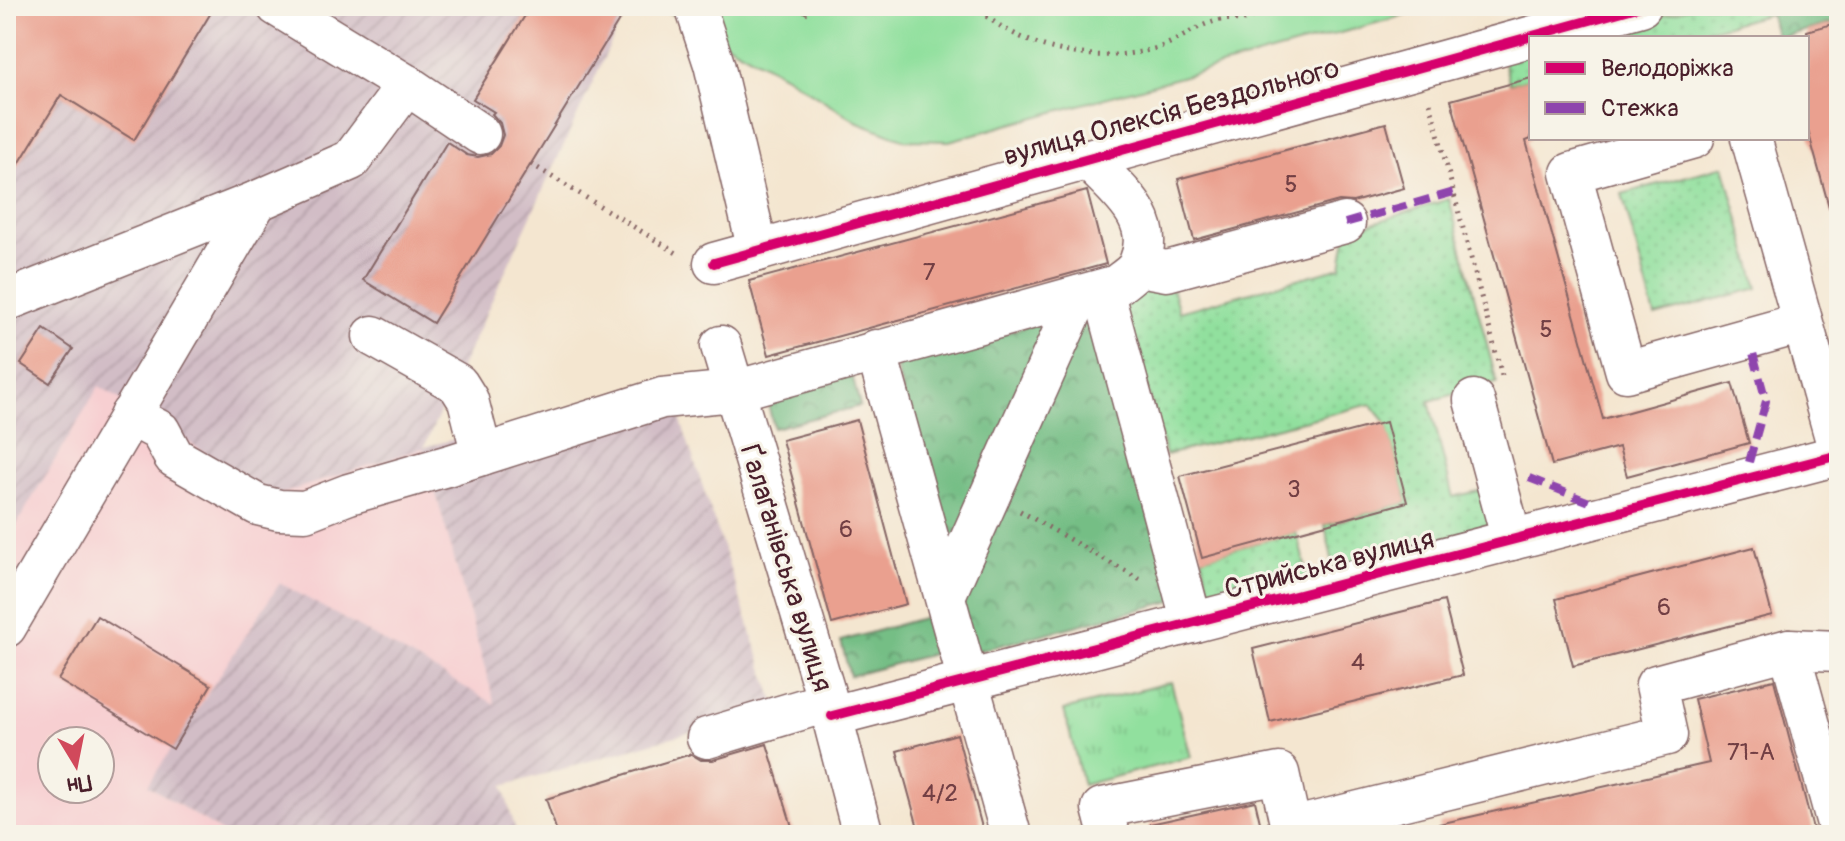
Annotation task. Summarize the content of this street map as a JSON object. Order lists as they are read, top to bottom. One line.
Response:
{"streets":{"street":["вулиця Олексія Бездольного","Стрийська вулиця","Ґалаґанівська вулиця"]},"crossings":[["Стрийська вулиця","Ґалаґанівська вулиця"]],"house_numbers":["5","7","5","3","6","6","4","71-А","4/2"],"legend":["Велодоріжка","Стежка"],"north":"bottom"}
